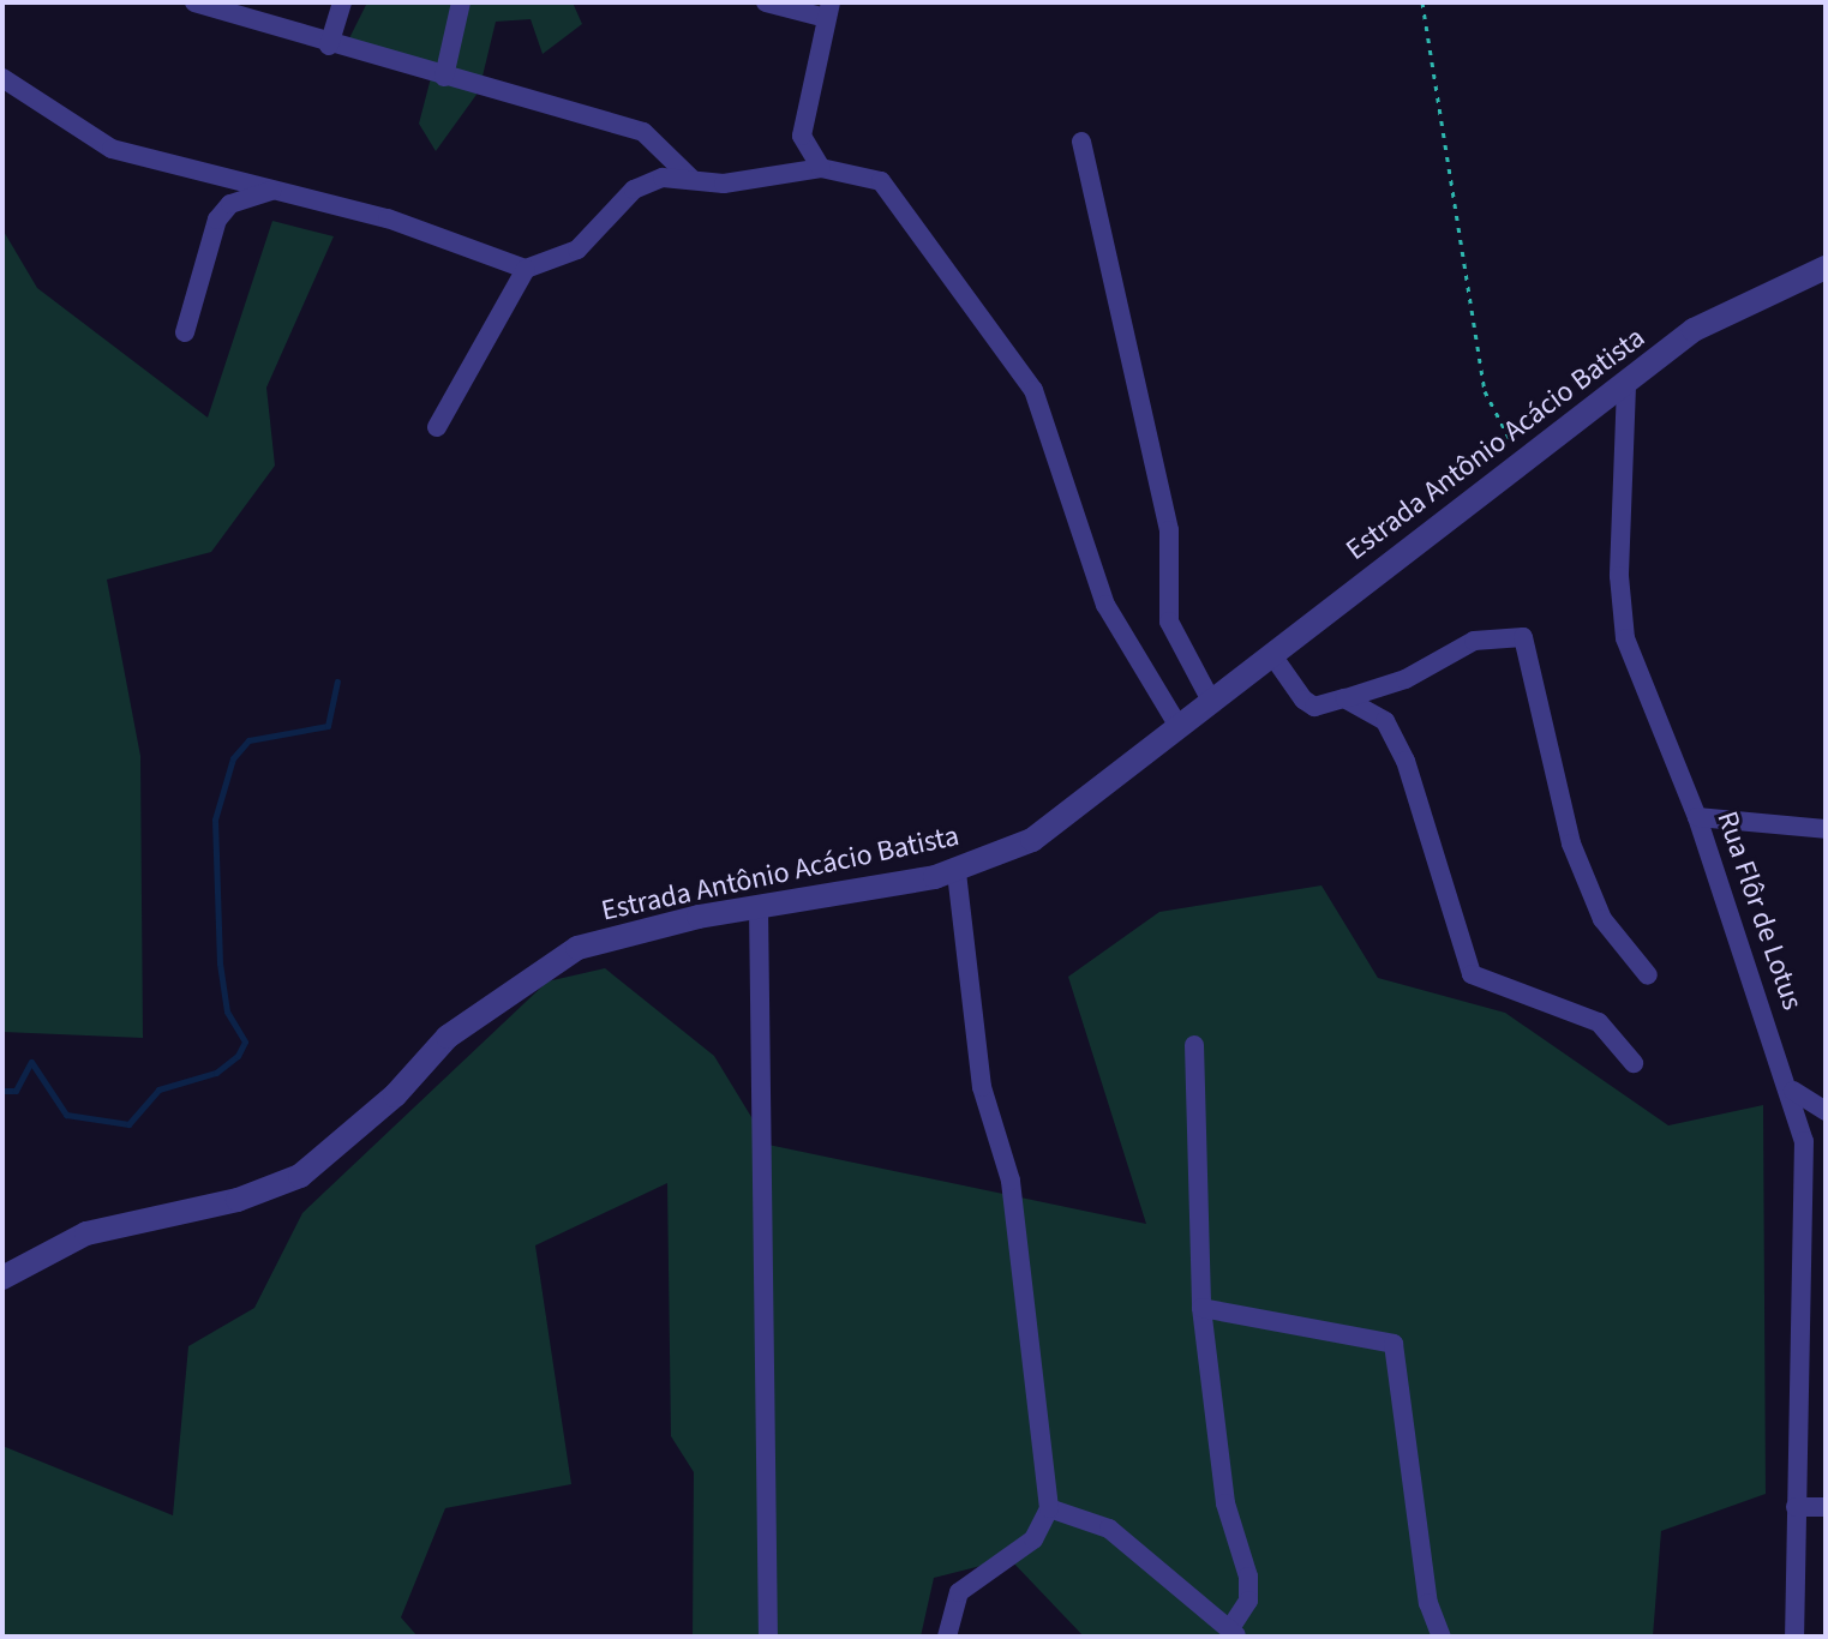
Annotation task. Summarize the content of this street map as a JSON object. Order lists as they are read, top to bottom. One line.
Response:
{"streets":{"street":["Estrada Antônio Acácio Batista","Rua Flôr de Lotus"]},"crossings":[["Estrada Antônio Acácio Batista","Rua Flôr de Lotus"]]}
